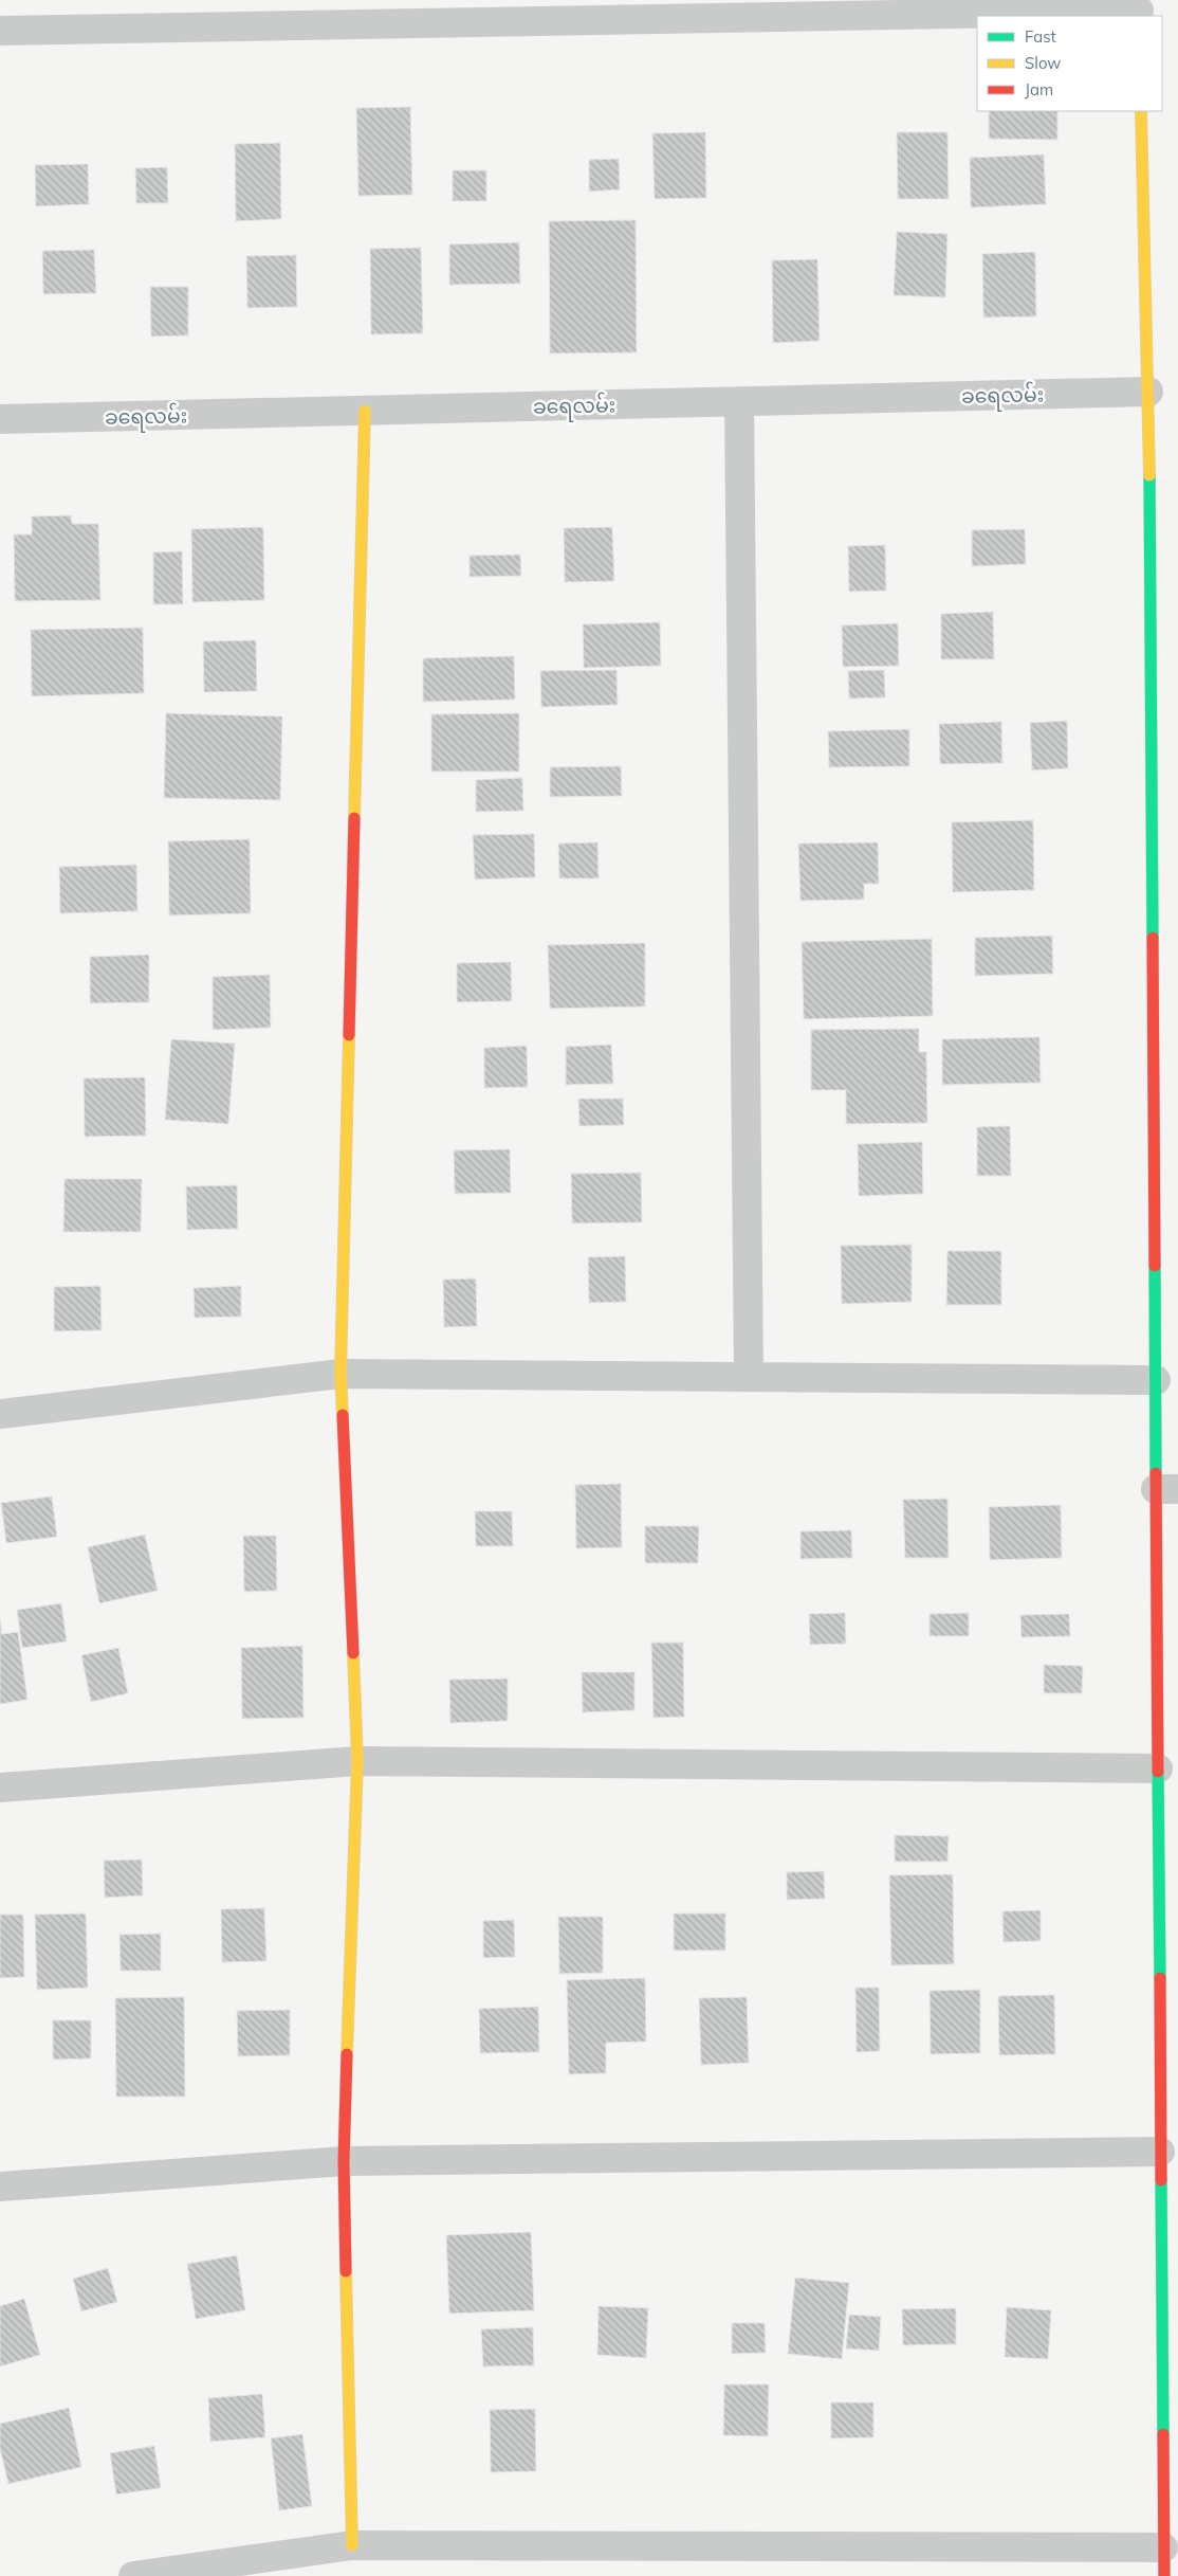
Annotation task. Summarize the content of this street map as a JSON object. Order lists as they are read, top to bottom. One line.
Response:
{"streets":{"street":["ခရေလမ်း"]},"legend":["Fast","Slow","Jam"]}
